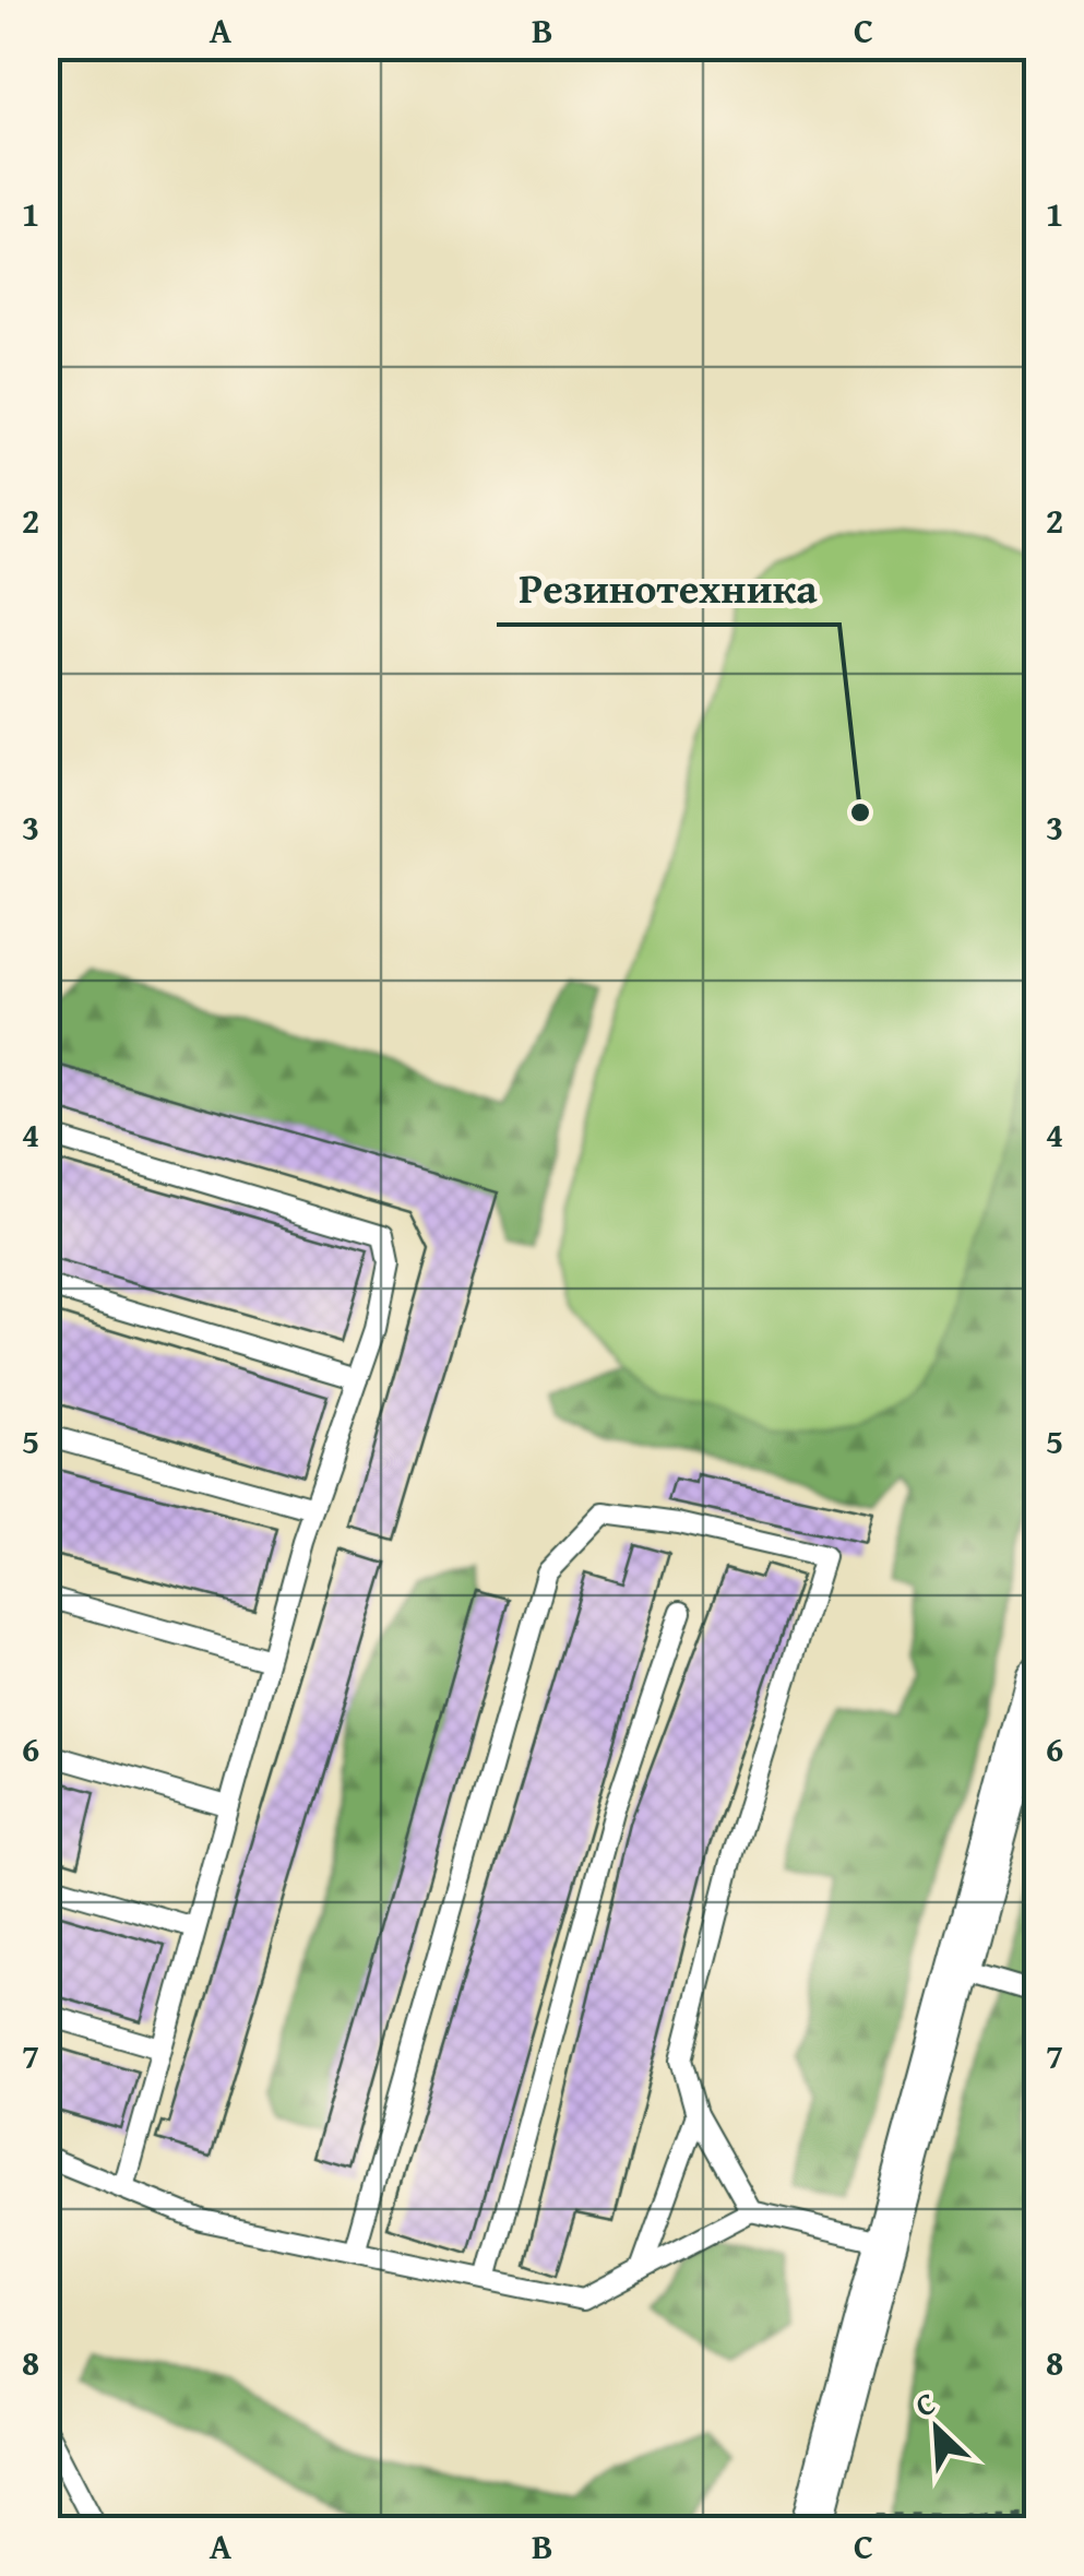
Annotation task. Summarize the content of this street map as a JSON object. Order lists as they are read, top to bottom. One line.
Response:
{"places":["Резинотехника"],"north":"top left","grid":{"columns":["A","B","C"],"rows":["1","2","3","4","5","6","7","8"]}}
